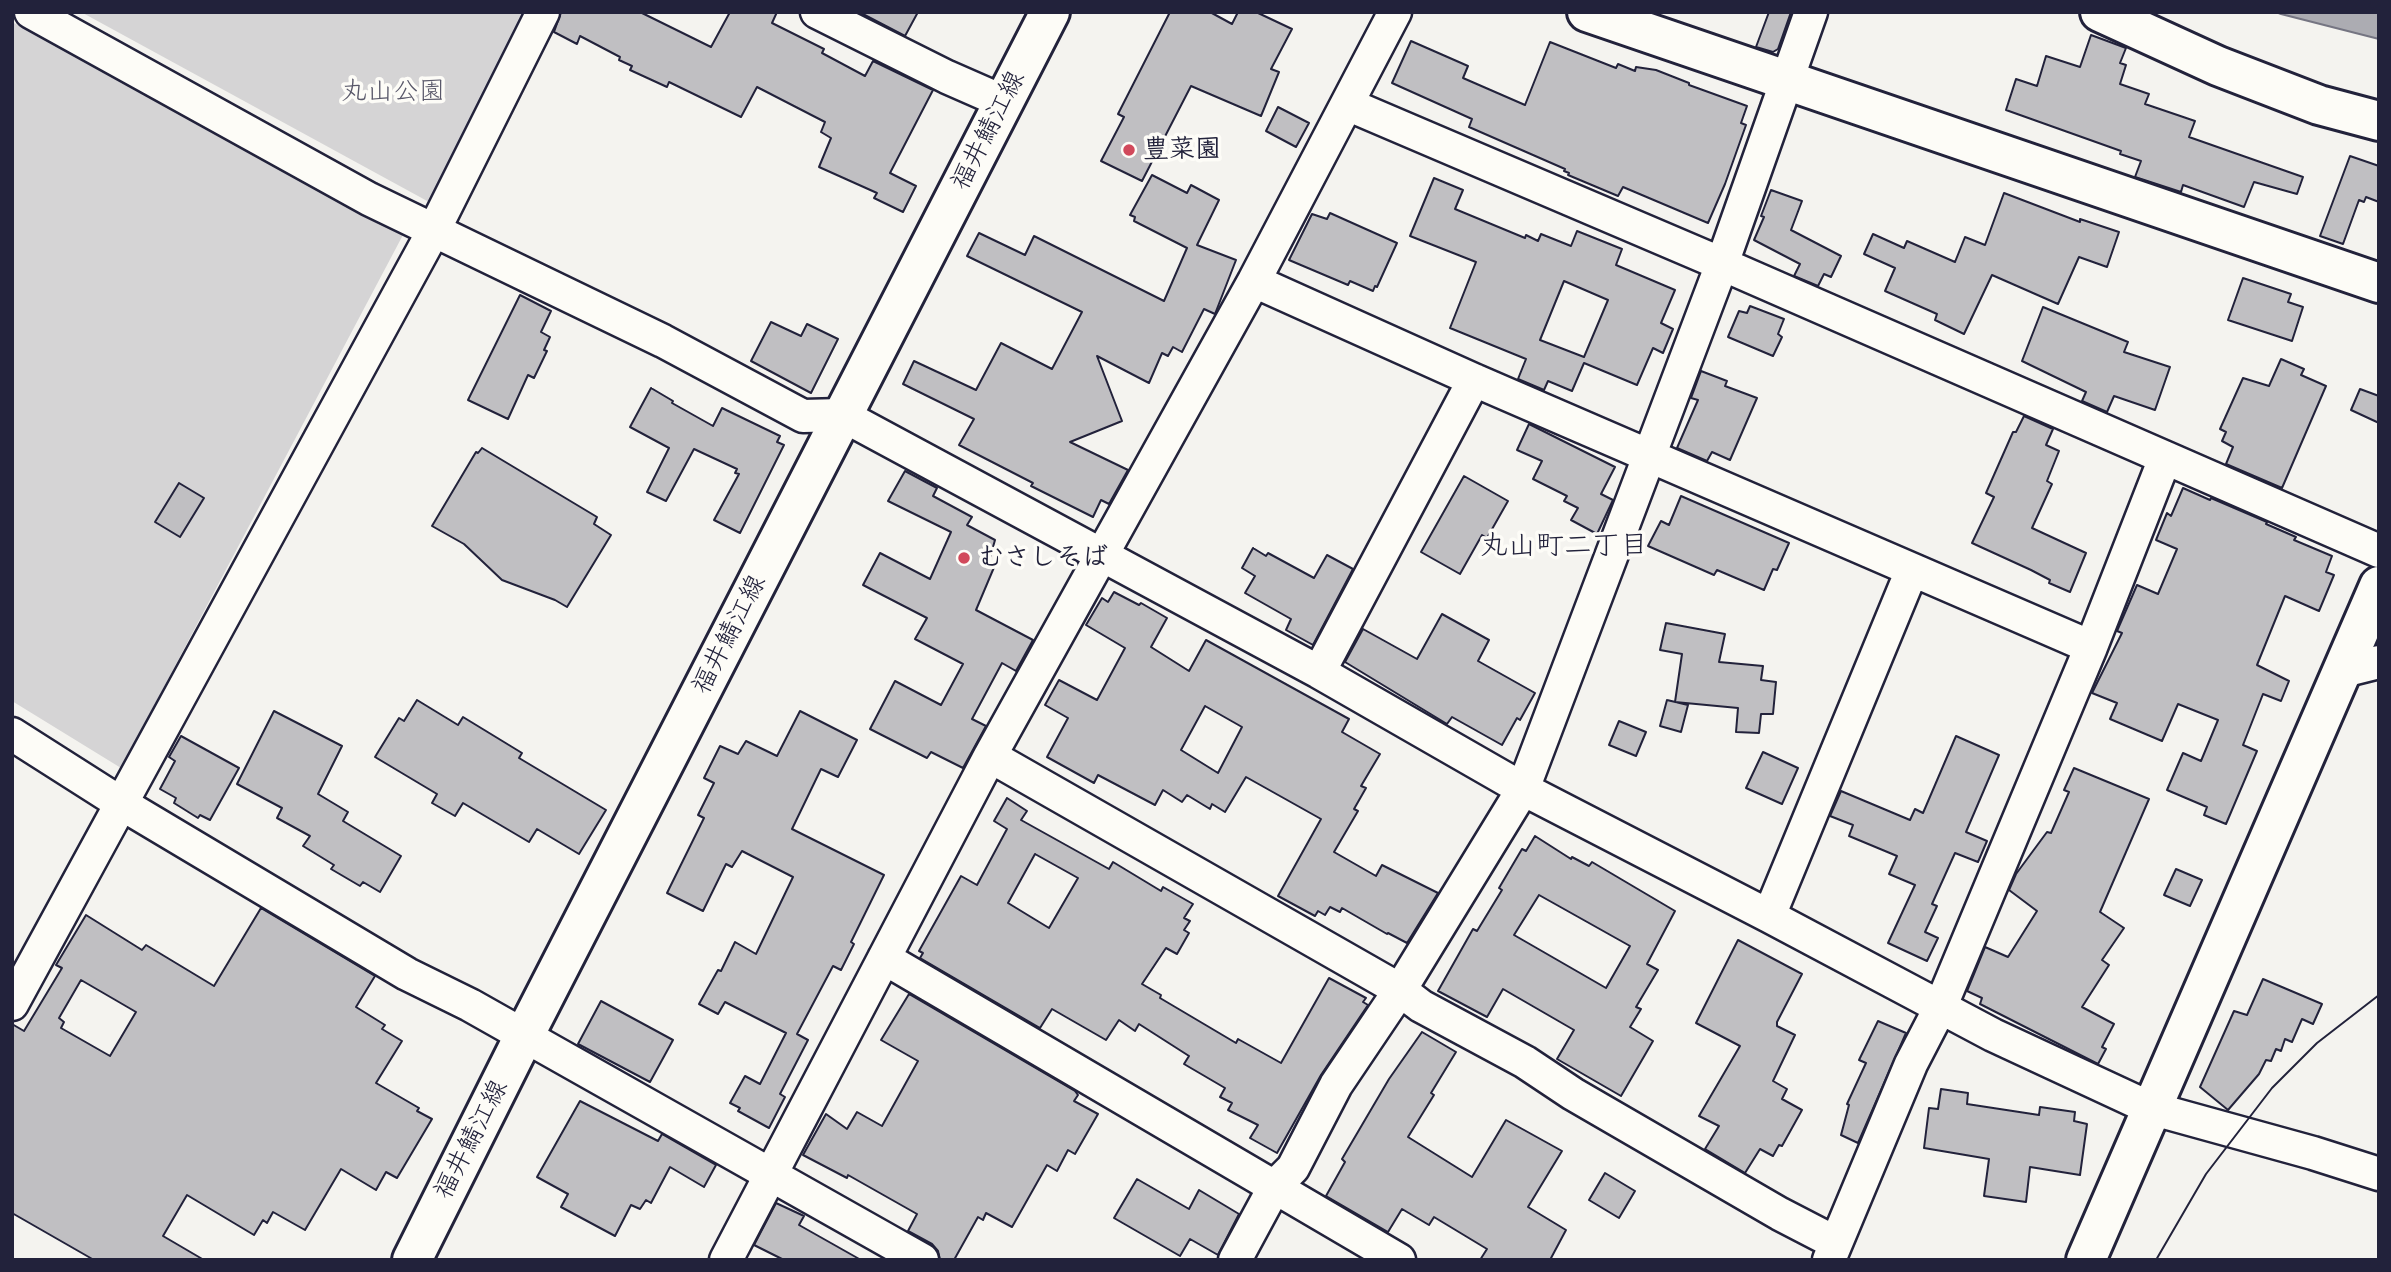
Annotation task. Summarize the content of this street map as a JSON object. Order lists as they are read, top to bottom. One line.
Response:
{"streets":{"street":["福井鯖江線"]},"districts":["丸山町二丁目"],"parks":["丸山公園"],"places":["豊菜園","むさしそば"]}
